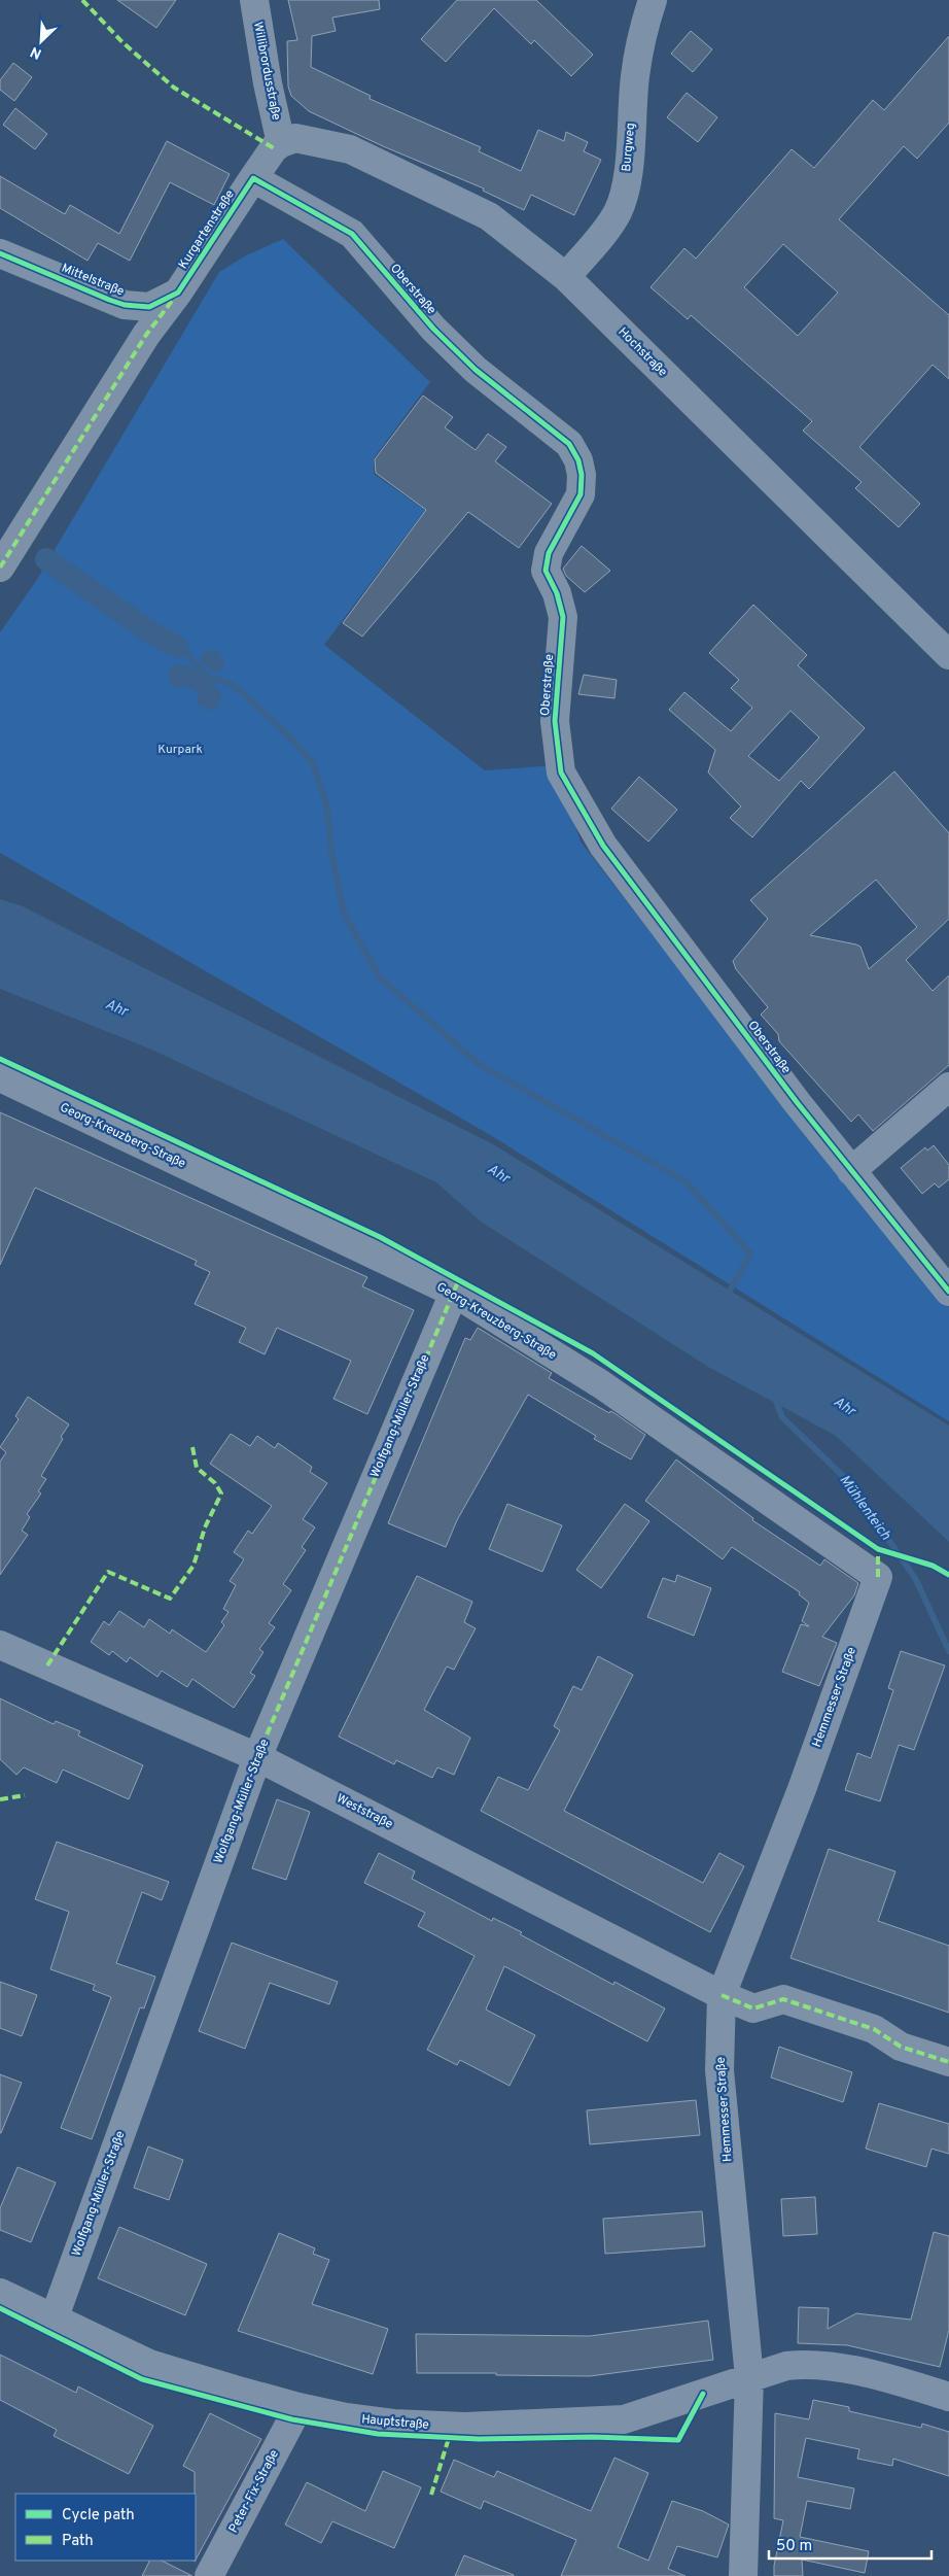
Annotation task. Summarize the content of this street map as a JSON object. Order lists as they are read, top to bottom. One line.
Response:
{"streets":{"street":["Willibrordusstraße","Burgweg","Kurgartenstraße","Mittelstraße","Oberstraße","Hochstraße","Georg-Kreuzberg-Straße","Wolfgang-Müller-Straße","Hemmesser Straße","Weststraße","Hauptstraße","Peter-Fix-Straße"]},"crossings":[["Willibrordusstraße","Kurgartenstraße"],["Willibrordusstraße","Hochstraße"],["Burgweg","Hochstraße"],["Kurgartenstraße","Mittelstraße"],["Kurgartenstraße","Oberstraße"],["Kurgartenstraße","Hochstraße"],["Georg-Kreuzberg-Straße","Wolfgang-Müller-Straße"],["Georg-Kreuzberg-Straße","Hemmesser Straße"],["Wolfgang-Müller-Straße","Weststraße"],["Wolfgang-Müller-Straße","Hauptstraße"],["Hemmesser Straße","Weststraße"],["Hemmesser Straße","Hauptstraße"],["Hauptstraße","Peter-Fix-Straße"]],"water":["Ahr","Mühlenteich"],"parks":["Kurpark"],"legend":["Cycle path","Path"],"scale_bar":"50 m","north":"bottom left"}
